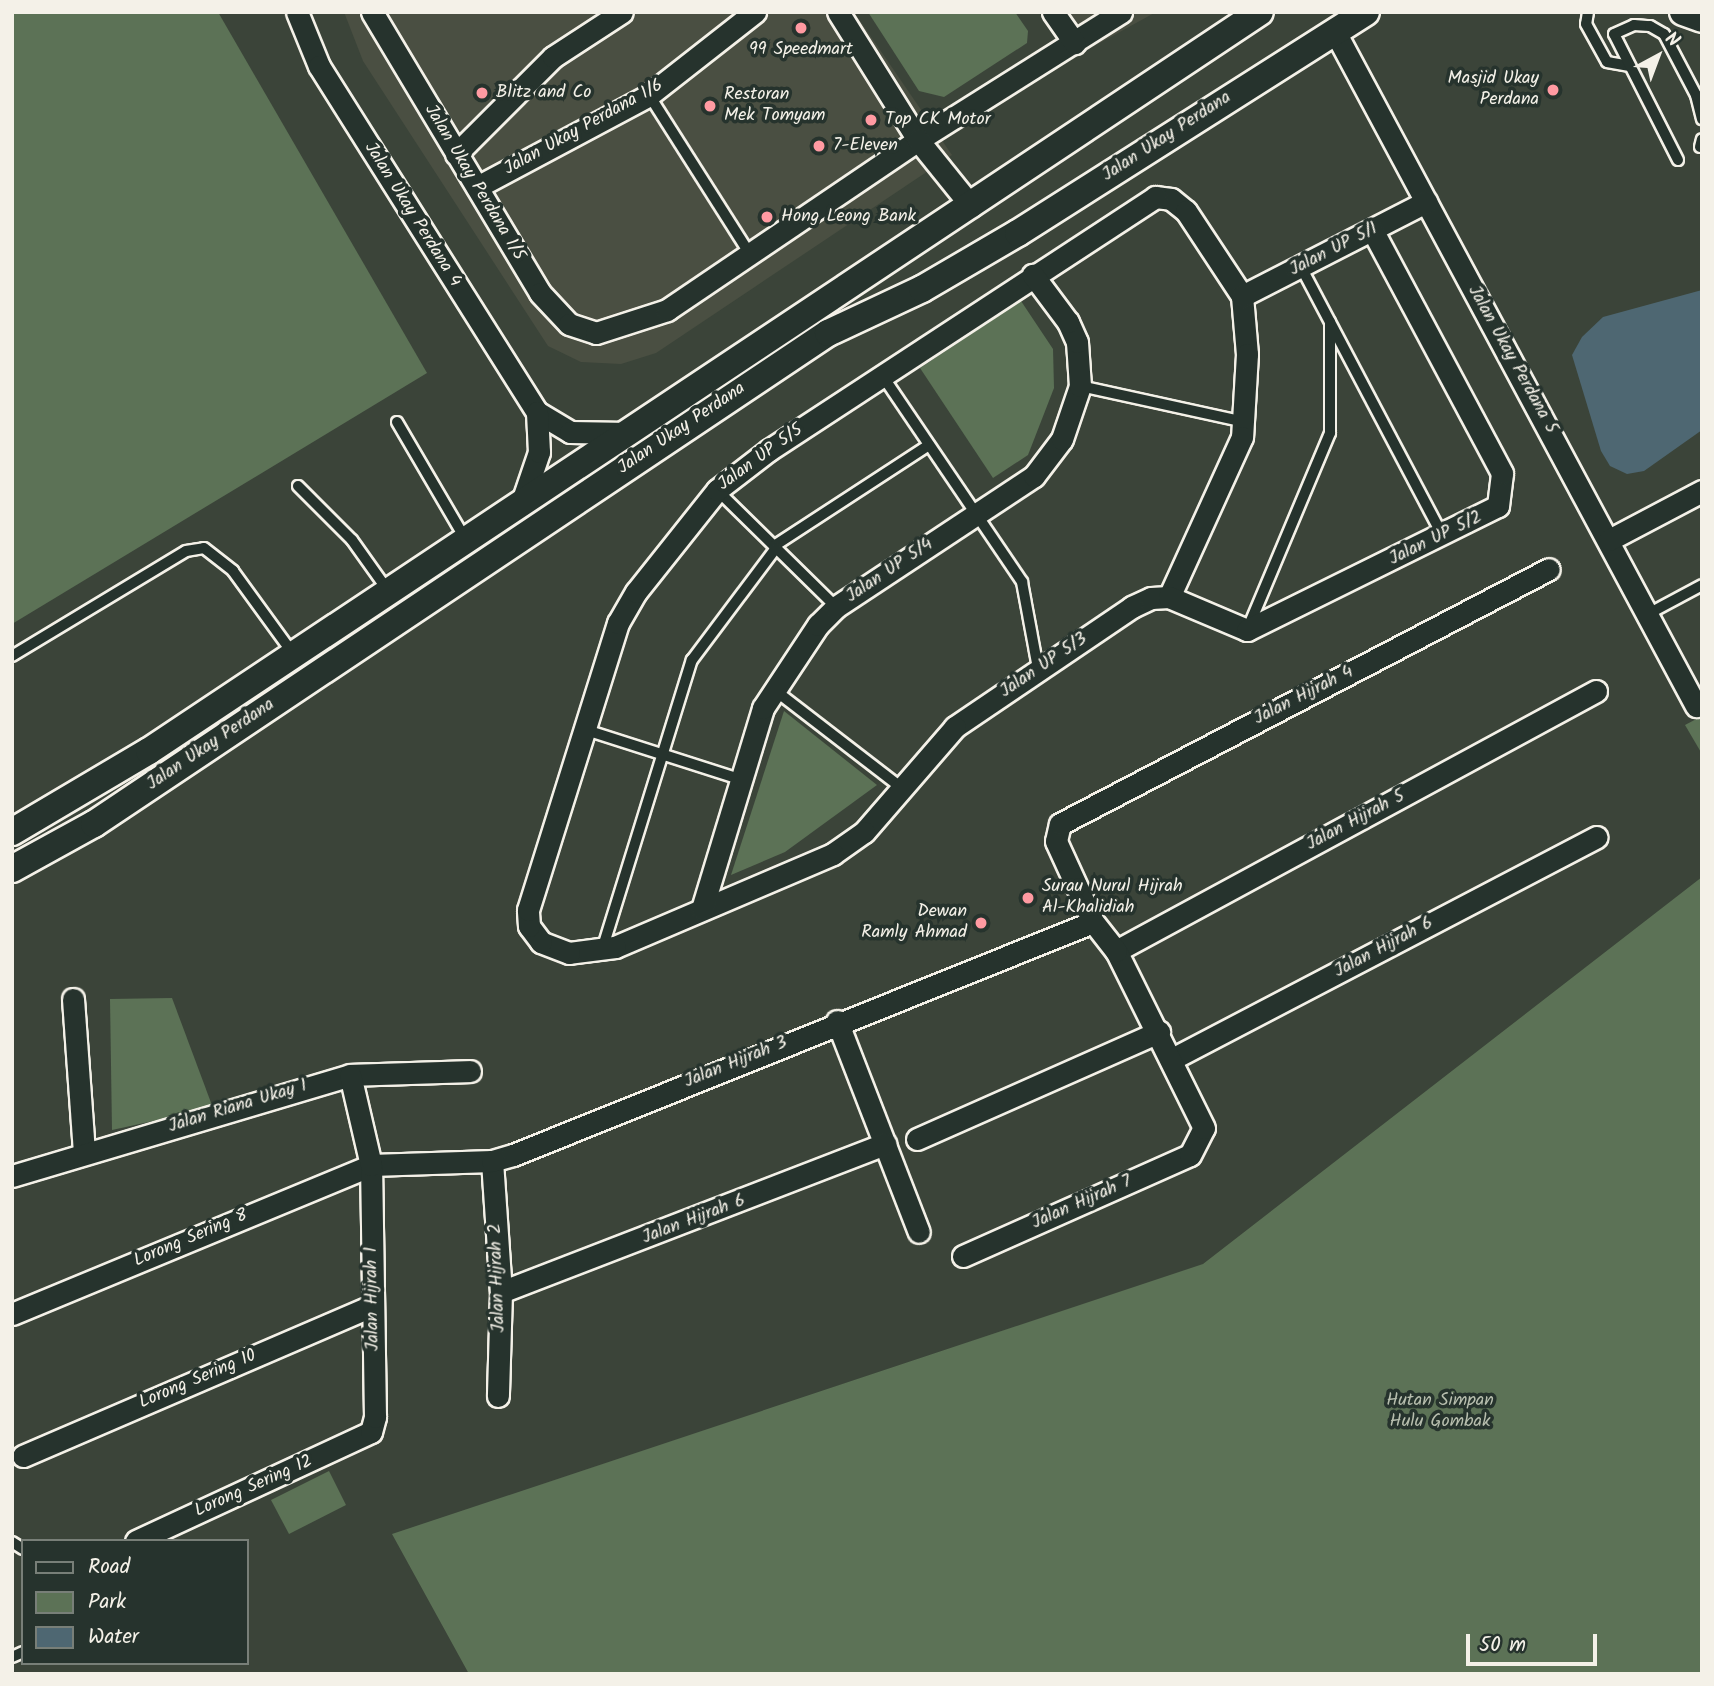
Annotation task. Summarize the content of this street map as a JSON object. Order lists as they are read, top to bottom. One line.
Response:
{"streets":{"street":["Jalan Ukay Perdana 1/6","Jalan Ukay Perdana","Jalan Ukay Perdana 1/5","Jalan Ukay Perdana 4","Jalan UP 5/1","Jalan Ukay Perdana 5","Jalan UP 5/5","Jalan UP 5/2","Jalan UP 5/4","Jalan UP 5/3","Jalan Hijrah 4","Jalan Hijrah 5","Jalan Hijrah 6","Jalan Hijrah 3","Jalan Riana Ukay 1","Jalan Hijrah 7","Lorong Sering 8","Jalan Hijrah 2","Jalan Hijrah 1","Lorong Sering 10","Lorong Sering 12"]},"crossings":[["Jalan Ukay Perdana 1/6","Jalan Ukay Perdana 1/5"],["Jalan Ukay Perdana","Jalan Ukay Perdana 4"],["Jalan Ukay Perdana","Jalan Ukay Perdana 5"],["Jalan UP 5/1","Jalan Ukay Perdana 5"],["Jalan UP 5/1","Jalan UP 5/5"],["Jalan UP 5/1","Jalan UP 5/2"],["Jalan UP 5/5","Jalan UP 5/4"],["Jalan UP 5/5","Jalan UP 5/3"],["Jalan UP 5/4","Jalan UP 5/3"],["Jalan Hijrah 4","Jalan Hijrah 3"],["Jalan Hijrah 6","Jalan Hijrah 7"],["Jalan Hijrah 6","Jalan Hijrah 2"],["Jalan Hijrah 3","Lorong Sering 8"],["Jalan Hijrah 3","Jalan Hijrah 2"],["Jalan Hijrah 3","Jalan Hijrah 1"],["Jalan Riana Ukay 1","Jalan Hijrah 1"],["Lorong Sering 8","Jalan Hijrah 1"],["Jalan Hijrah 1","Lorong Sering 10"],["Jalan Hijrah 1","Lorong Sering 12"]],"parks":["Hutan Simpan Hulu Gombak"],"places":["99 Speedmart","Masjid Ukay Perdana","Blitz and Co","Restoran Mek Tomyam","Top CK Motor","7-Eleven","Hong Leong Bank","Surau Nurul Hijrah Al-Khalidiah","Dewan Ramly Ahmad"],"legend":["Road","Park","Water"],"scale_bar":"50 m","north":"top right"}
